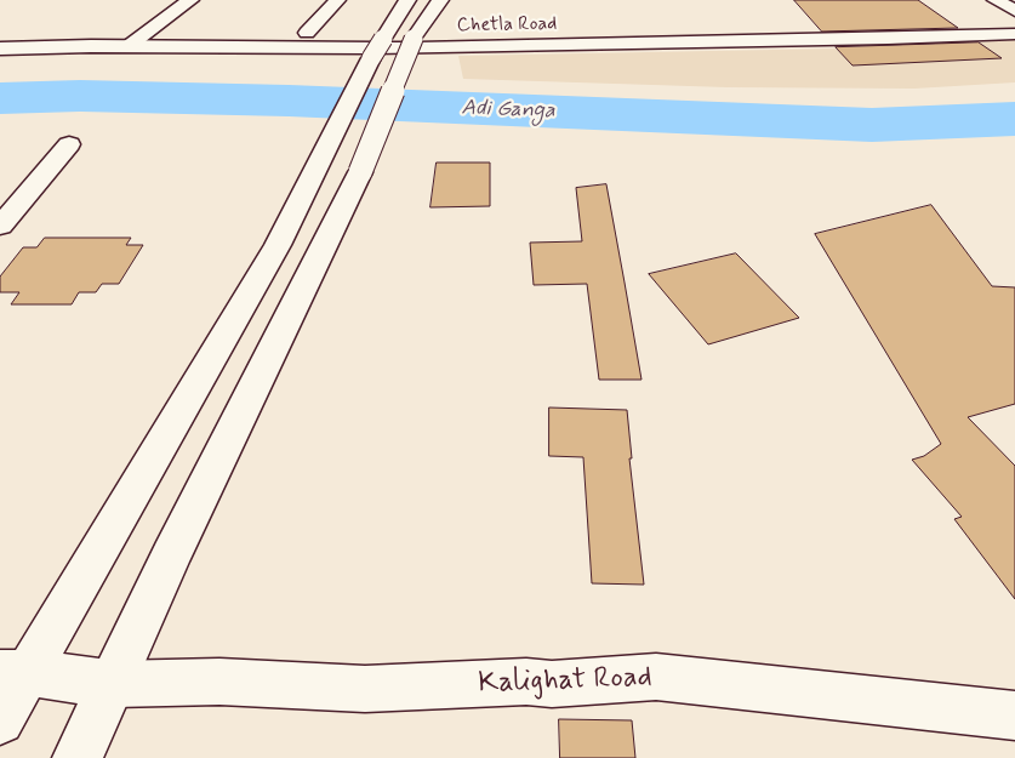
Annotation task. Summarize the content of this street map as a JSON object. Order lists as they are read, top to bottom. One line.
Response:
{"streets":{"main road":["Chetla Road","Kalighat Road"]},"water":["Adi Ganga"]}
